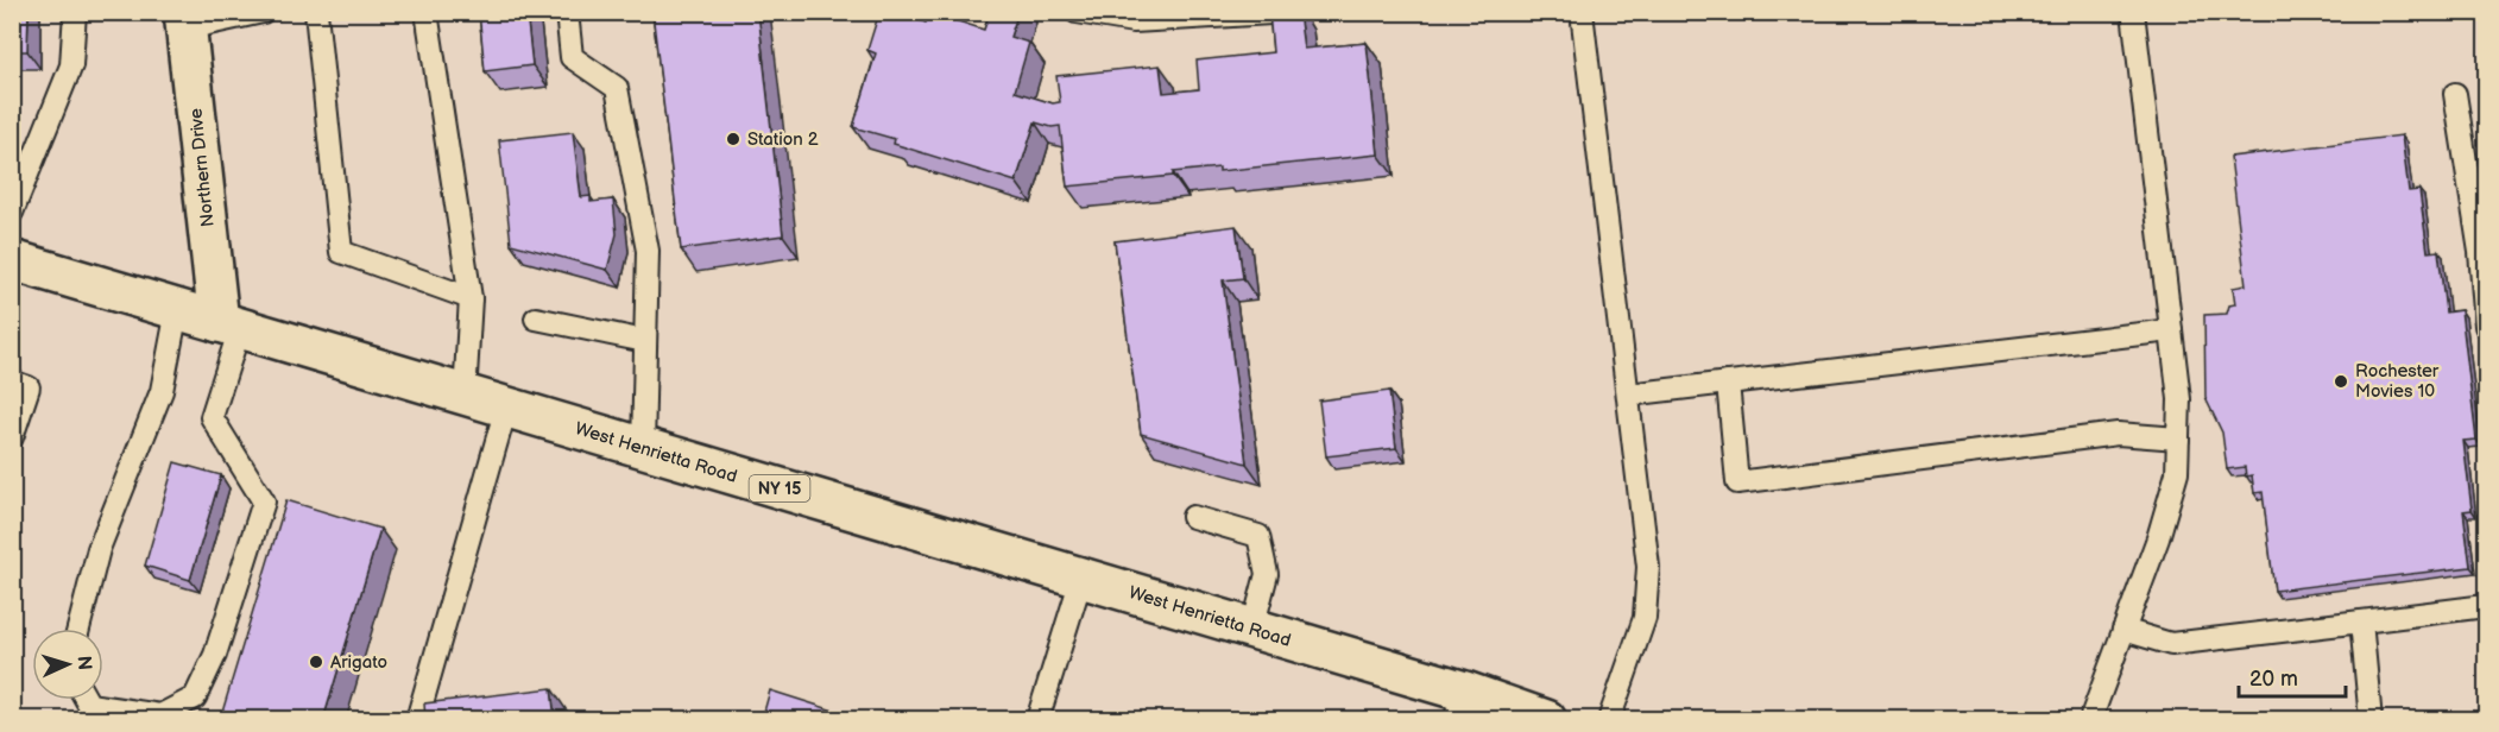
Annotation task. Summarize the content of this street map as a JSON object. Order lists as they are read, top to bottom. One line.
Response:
{"streets":{"main road":["Northern Drive","West Henrietta Road","NY 15"]},"crossings":[["Northern Drive","West Henrietta Road"]],"places":["Station 2","Rochester Movies 10","Arigato"],"scale_bar":"20 m","north":"right"}
